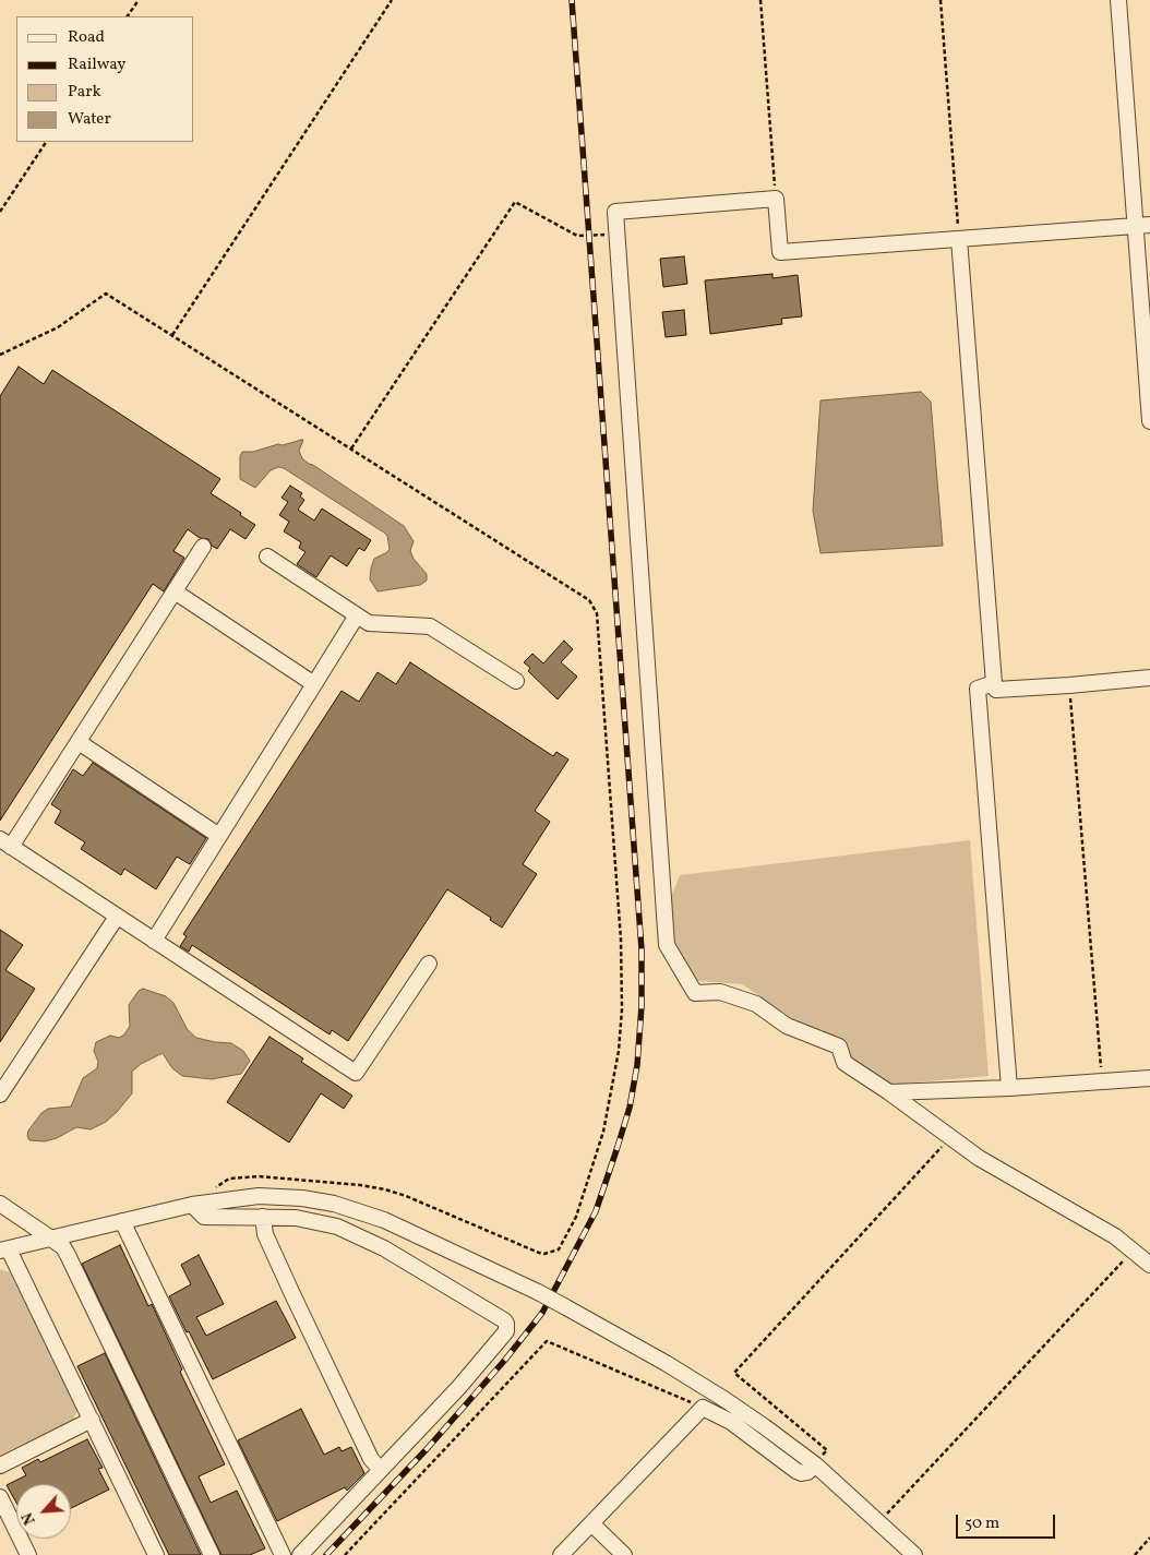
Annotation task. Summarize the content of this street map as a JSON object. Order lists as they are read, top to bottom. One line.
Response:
{"legend":["Road","Railway","Park","Water"],"scale_bar":"50 m","north":"bottom left"}
